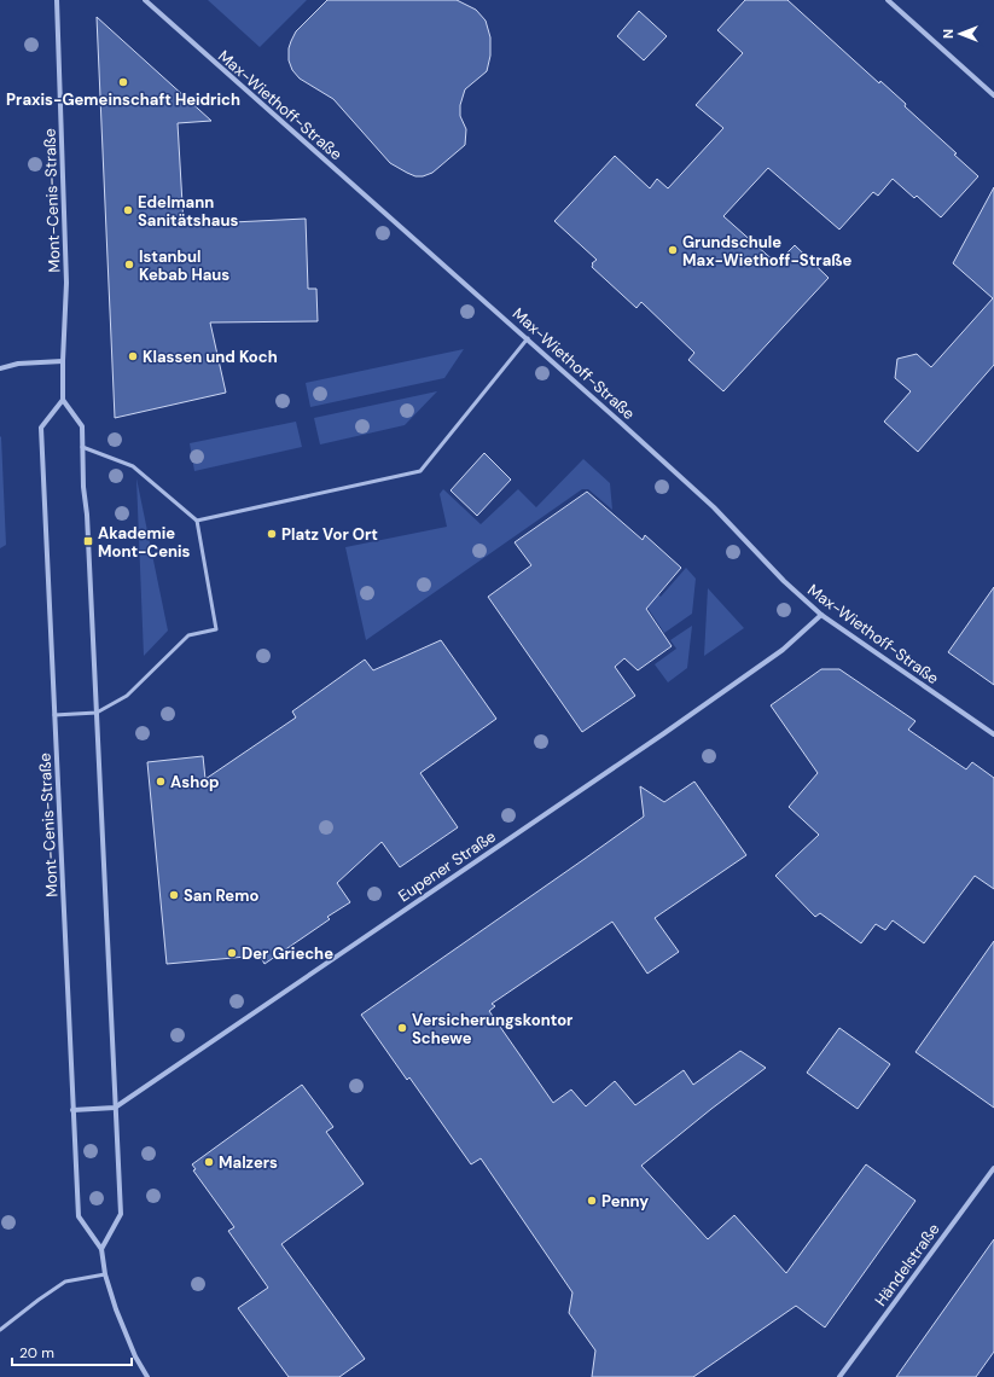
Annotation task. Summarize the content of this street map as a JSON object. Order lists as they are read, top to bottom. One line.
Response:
{"streets":{"street":["Max-Wiethoff-Straße","Mont-Cenis-Straße","Eupener Straße","Händelstraße"]},"crossings":[["Max-Wiethoff-Straße","Eupener Straße"]],"places":{"other":["Praxis-Gemeinschaft Heidrich","Edelmann Sanitätshaus","Grundschule Max-Wiethoff-Straße","Istanbul Kebab Haus","Klassen und Koch","Platz Vor Ort","Ashop","San Remo","Der Grieche","Versicherungskontor Schewe","Malzers","Penny"],"transit":["Akademie Mont-Cenis"]},"scale_bar":"20 m","north":"left"}
